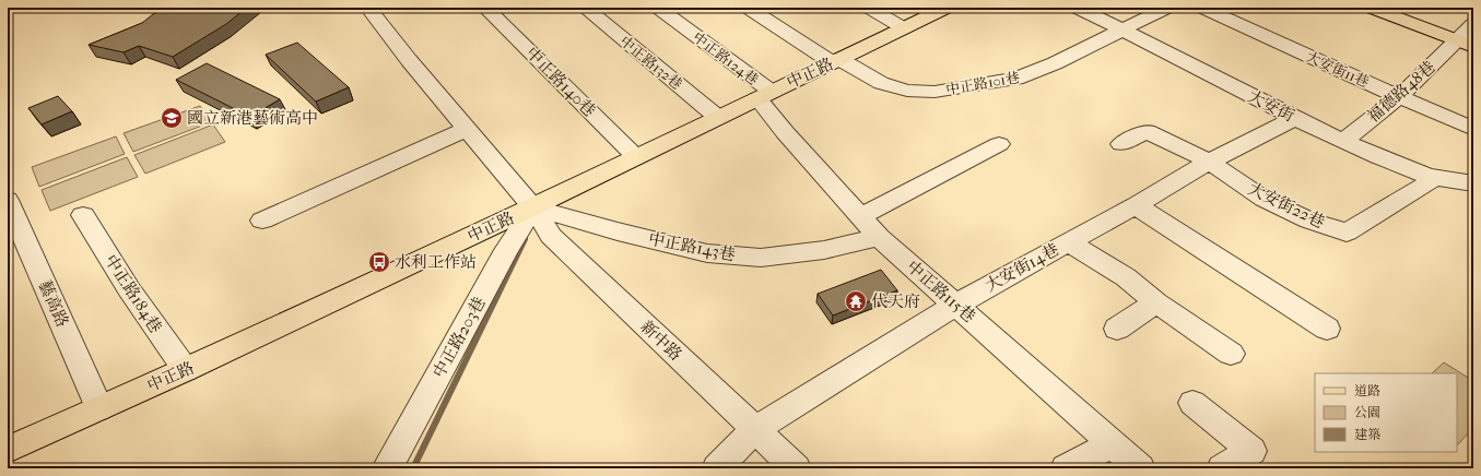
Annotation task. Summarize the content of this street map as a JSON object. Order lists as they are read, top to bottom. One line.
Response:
{"streets":{"main road":["中正路"],"street":["中正路124巷","中正路132巷","大安街11巷","中正路140巷","中正路101巷","福德路48巷","大安街","大安街22巷","中正路143巷","大安街14巷","中正路115巷","中正路184巷","藝高路","中正路203巷","新中路"]},"crossings":[["中正路124巷","中正路"],["中正路124巷","中正路115巷"],["中正路132巷","中正路"],["大安街11巷","福德路48巷"],["中正路","中正路140巷"],["中正路","中正路101巷"],["中正路","中正路143巷"],["中正路","中正路115巷"],["中正路","中正路184巷"],["中正路","藝高路"],["中正路","中正路203巷"],["中正路","新中路"],["中正路101巷","大安街"],["福德路48巷","大安街"],["大安街","大安街22巷"],["大安街","大安街14巷"],["大安街22巷","大安街14巷"],["中正路143巷","中正路115巷"],["中正路143巷","中正路203巷"],["中正路143巷","新中路"],["大安街14巷","中正路115巷"],["大安街14巷","新中路"],["中正路203巷","新中路"]],"places":{"school or university":["國立新港藝術高中"],"bus stop":["水利工作站"],"temple":["代天府"]},"legend":["道路","公園","建築"]}
